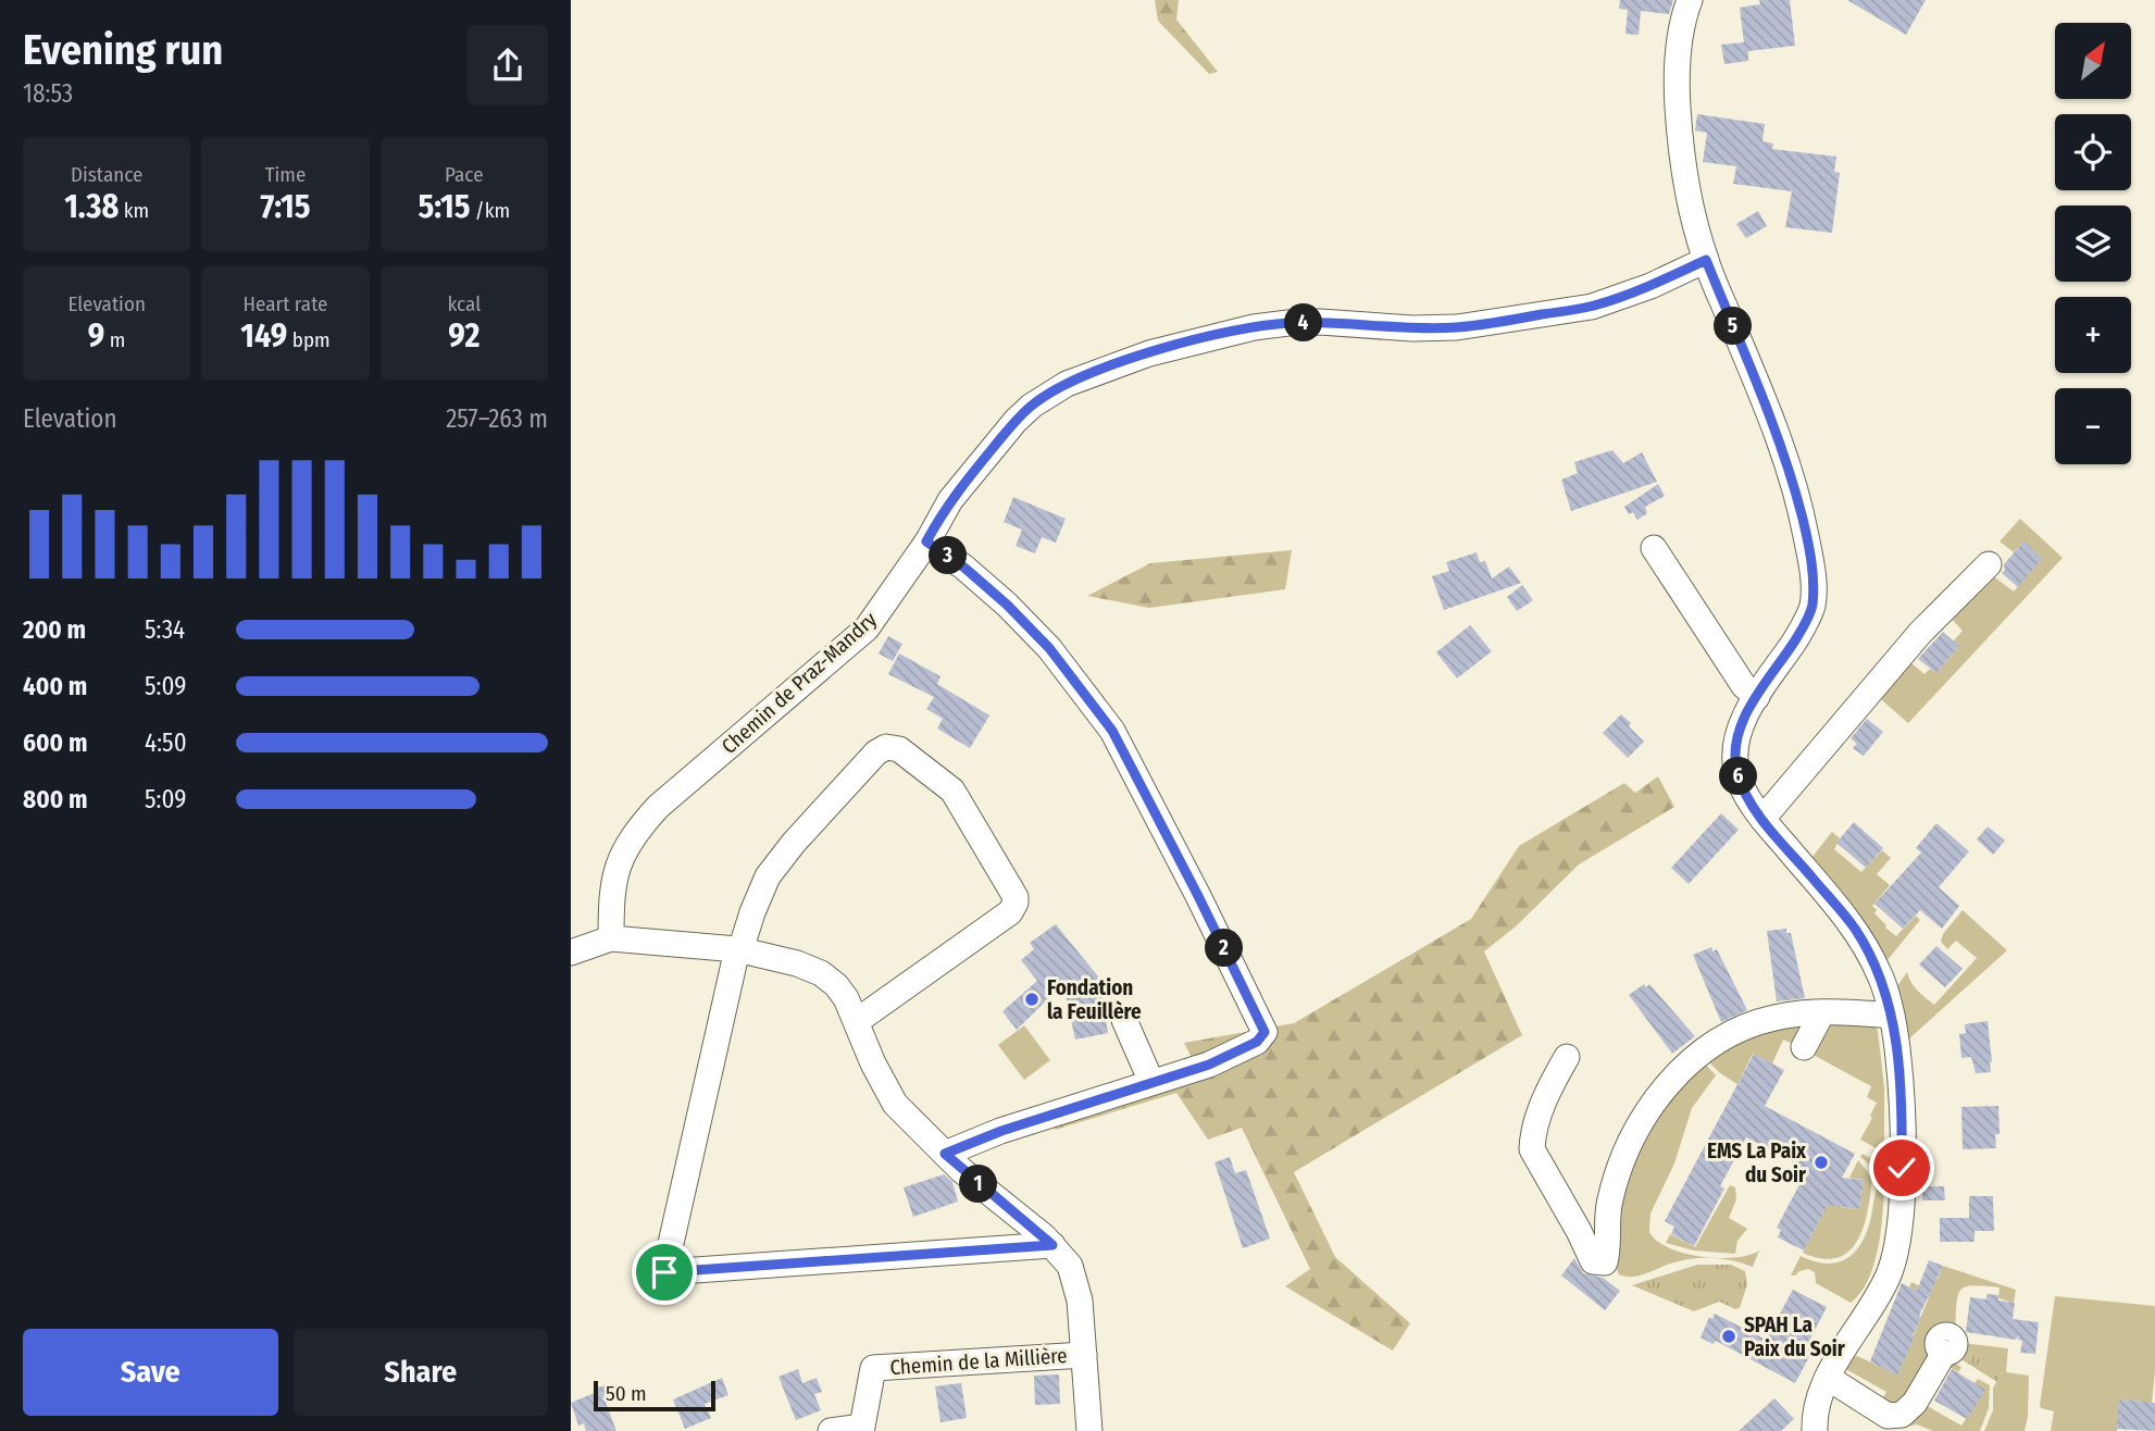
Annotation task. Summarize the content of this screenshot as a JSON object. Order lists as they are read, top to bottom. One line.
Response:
{"streets":{"street":["Chemin de Praz-Mandry","Chemin de la Millière"]},"places":["Fondation la Feuillère","EMS La Paix du Soir","SPAH La Paix du Soir"],"scale_bar":"50 m","north":"top right","page":{"heading":["Evening run","18:53"],"map_buttons":["+","−"],"stats":[["Distance","1.38 km"],["Time","7:15"],["Pace","5:15 /km"],["Elevation","9 m"],["Heart rate","149 bpm"],["kcal","92"]],"pins":["4","5","3","6","2","1"],"chart":["Elevation","257–263 m"],"list":[{"name":"200 m","note":"5:34"},{"name":"400 m","note":"5:09"},{"name":"600 m","note":"4:50"},{"name":"800 m","note":"5:09"}],"buttons":["Save","Share"],"scale":"50 m"}}
